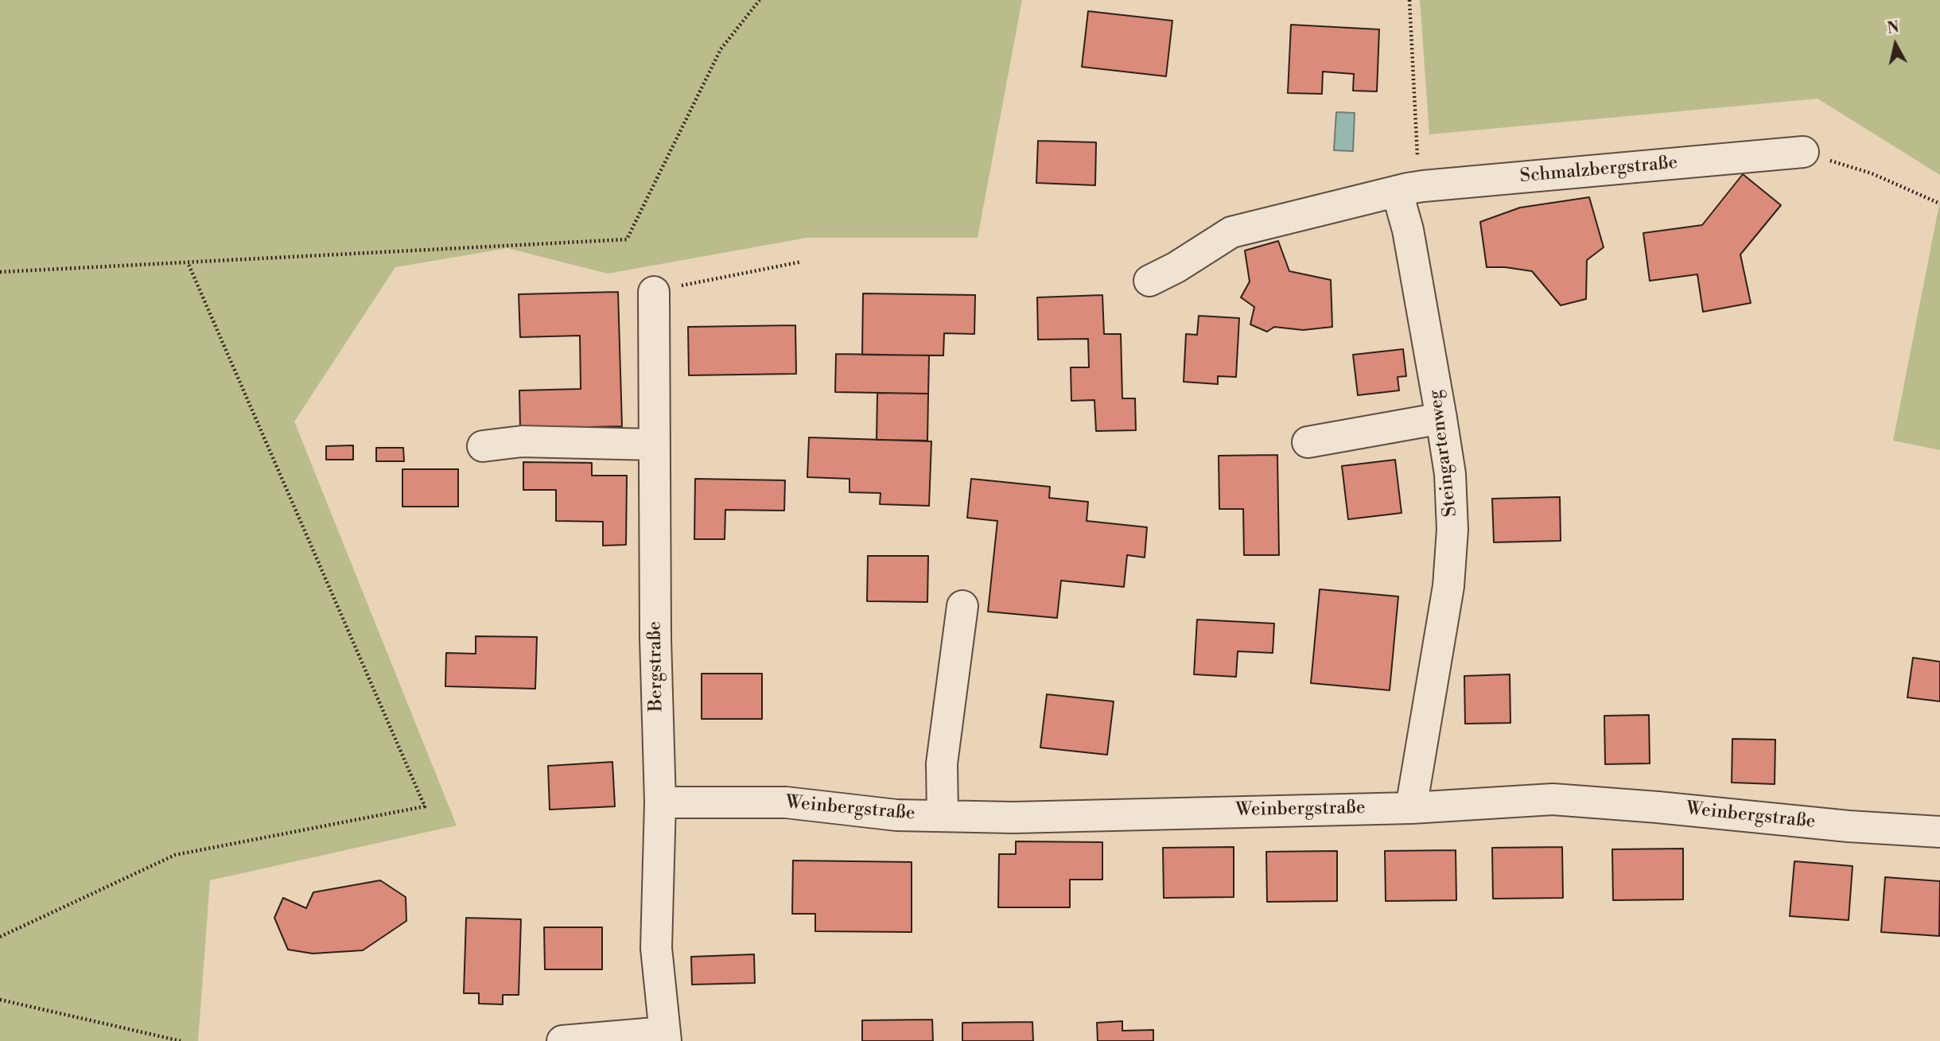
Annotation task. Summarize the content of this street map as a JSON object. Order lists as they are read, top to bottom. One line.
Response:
{"streets":{"street":["Schmalzbergstraße","Steingartenweg","Bergstraße","Weinbergstraße"]},"crossings":[["Schmalzbergstraße","Steingartenweg"],["Steingartenweg","Weinbergstraße"],["Bergstraße","Weinbergstraße"]],"north":"top"}
